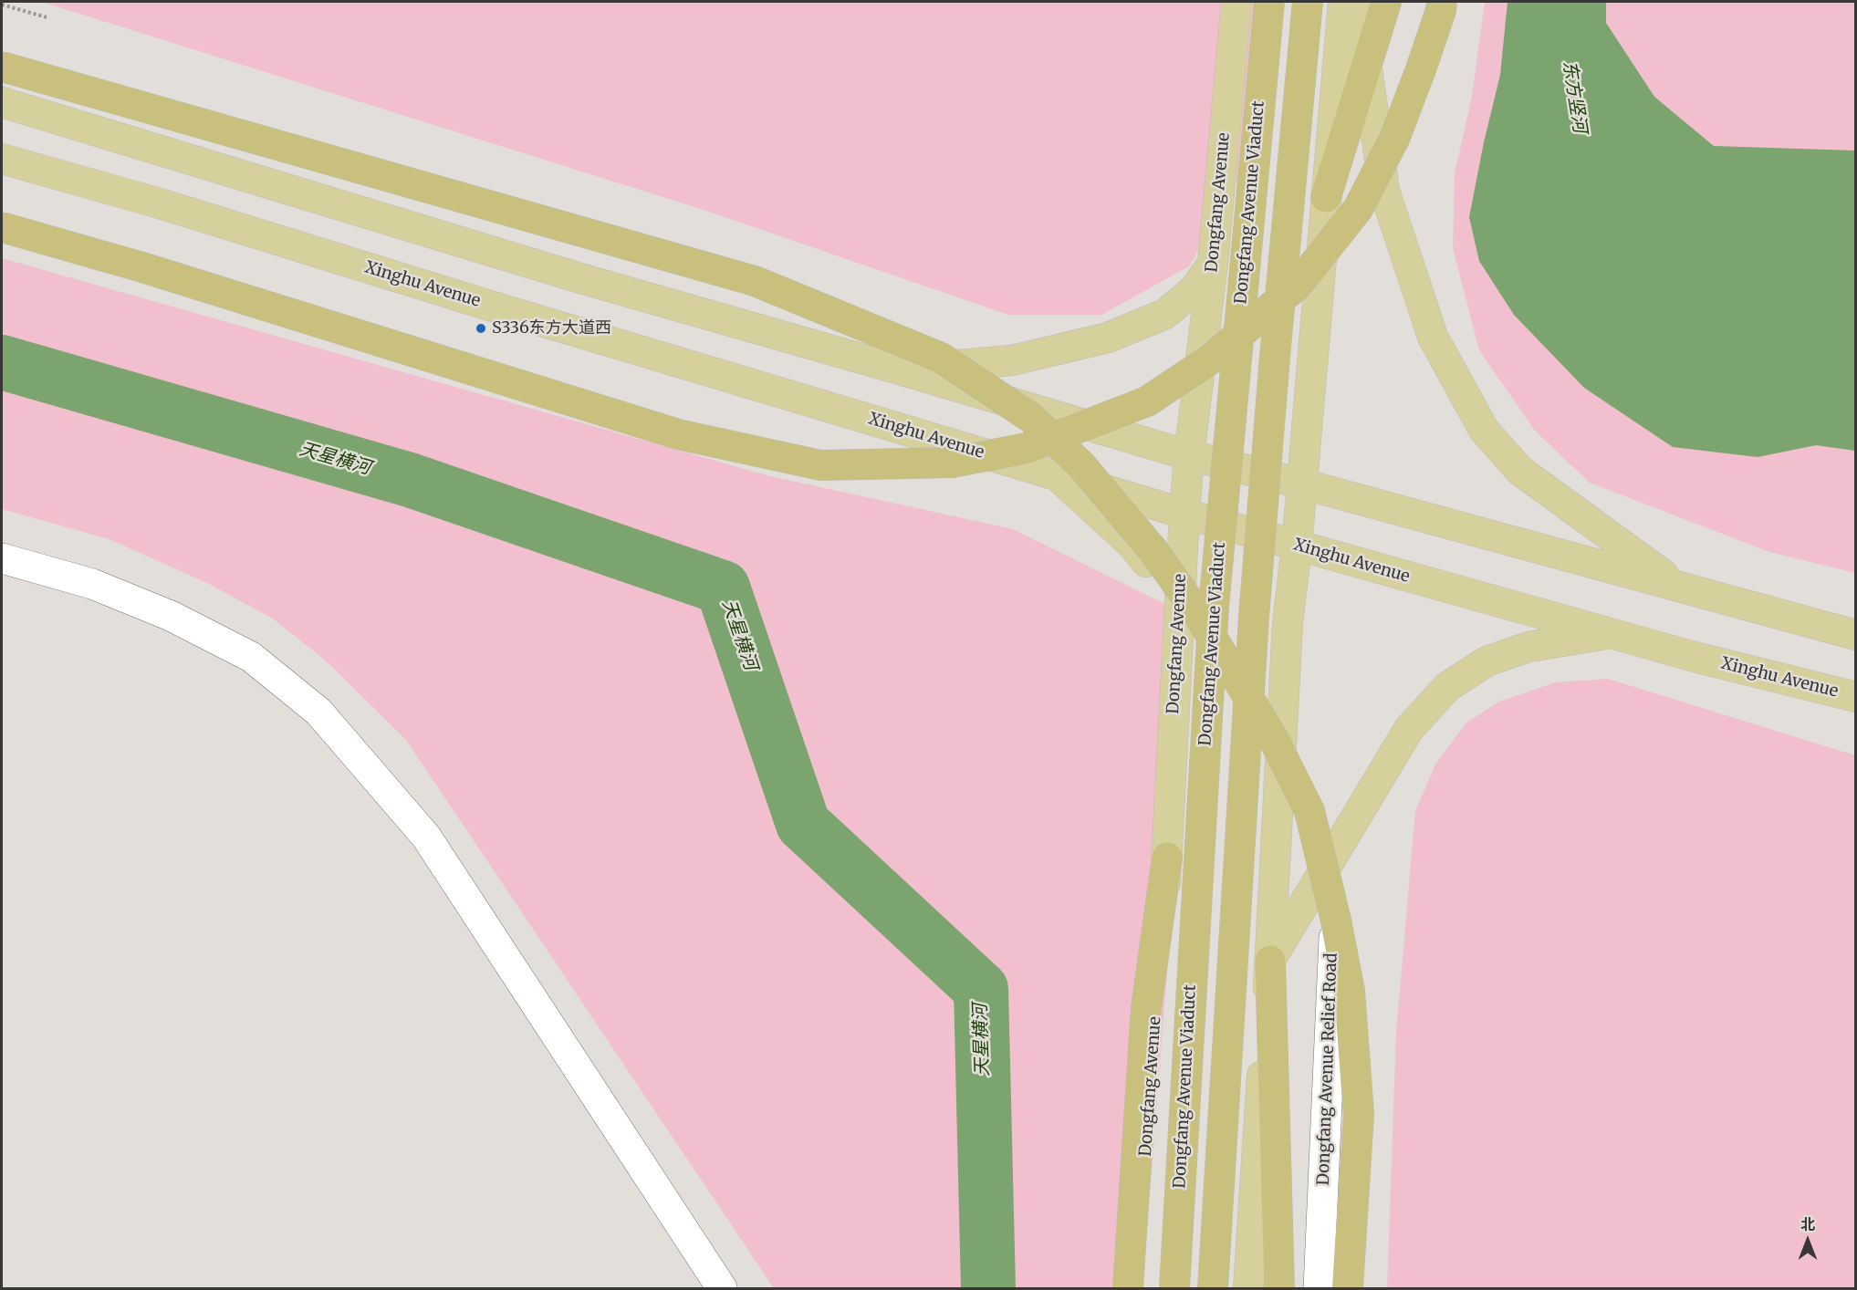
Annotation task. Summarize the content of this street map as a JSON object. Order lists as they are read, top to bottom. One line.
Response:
{"streets":{"highway":["Dongfang Avenue Viaduct"],"main road":["Dongfang Avenue","Xinghu Avenue"],"street":["Dongfang Avenue Relief Road"]},"crossings":[["Dongfang Avenue","Xinghu Avenue"]],"water":["东方竖河","天星横河"],"places":["S336东方大道西"],"north":"top"}
